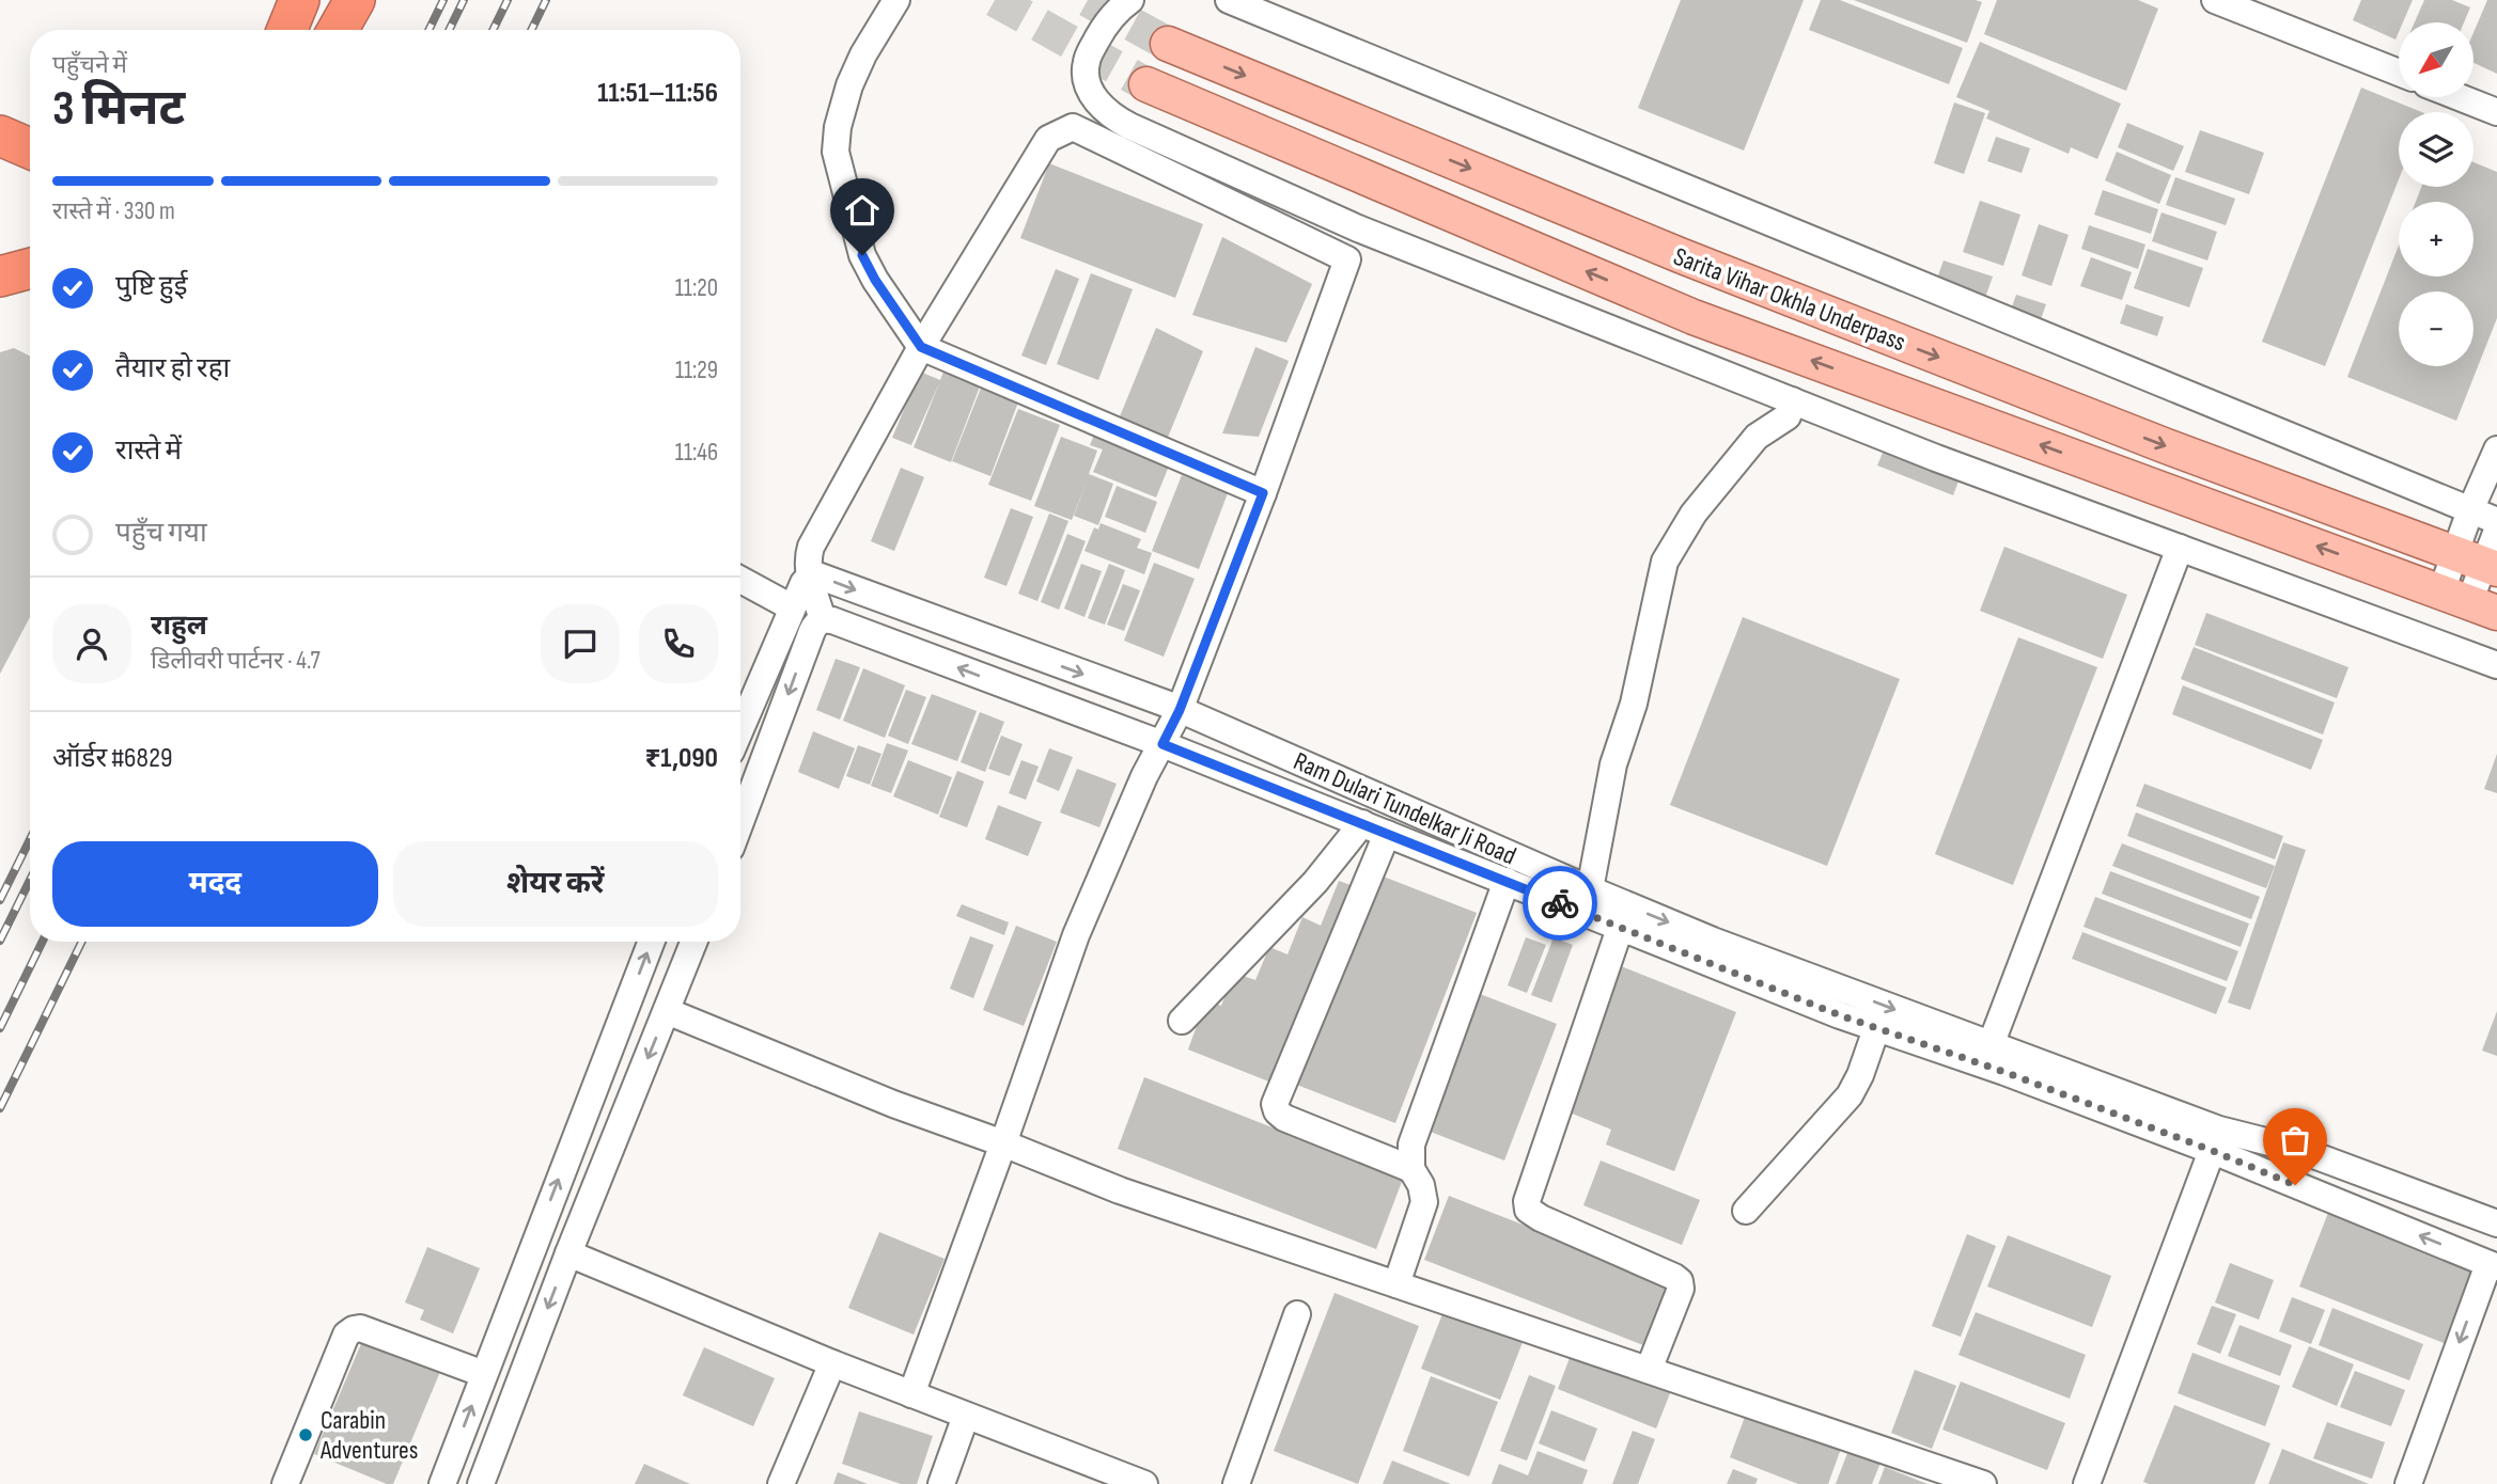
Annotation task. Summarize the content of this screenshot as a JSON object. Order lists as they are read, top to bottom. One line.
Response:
{"streets":{"main road":["Sarita Vihar Okhla Underpass"],"street":["Ram Dulari Tundelkar Ji Road"]},"places":["Carabin Adventures"],"north":"bottom left","page":{"map_buttons":["+","−"],"heading":["3 मिनट","पहुँचने में","11:51–11:56"],"panel":["राहुल","डिलीवरी पार्टनर · 4.7","ऑर्डर #6829","₹1,090"],"bar":"रास्ते में · 330 m","list":[["पुष्टि हुई","11:20"],["तैयार हो रहा","11:29"],["रास्ते में","11:46"],"पहुँच गया"],"buttons":["मदद","शेयर करें"]}}
